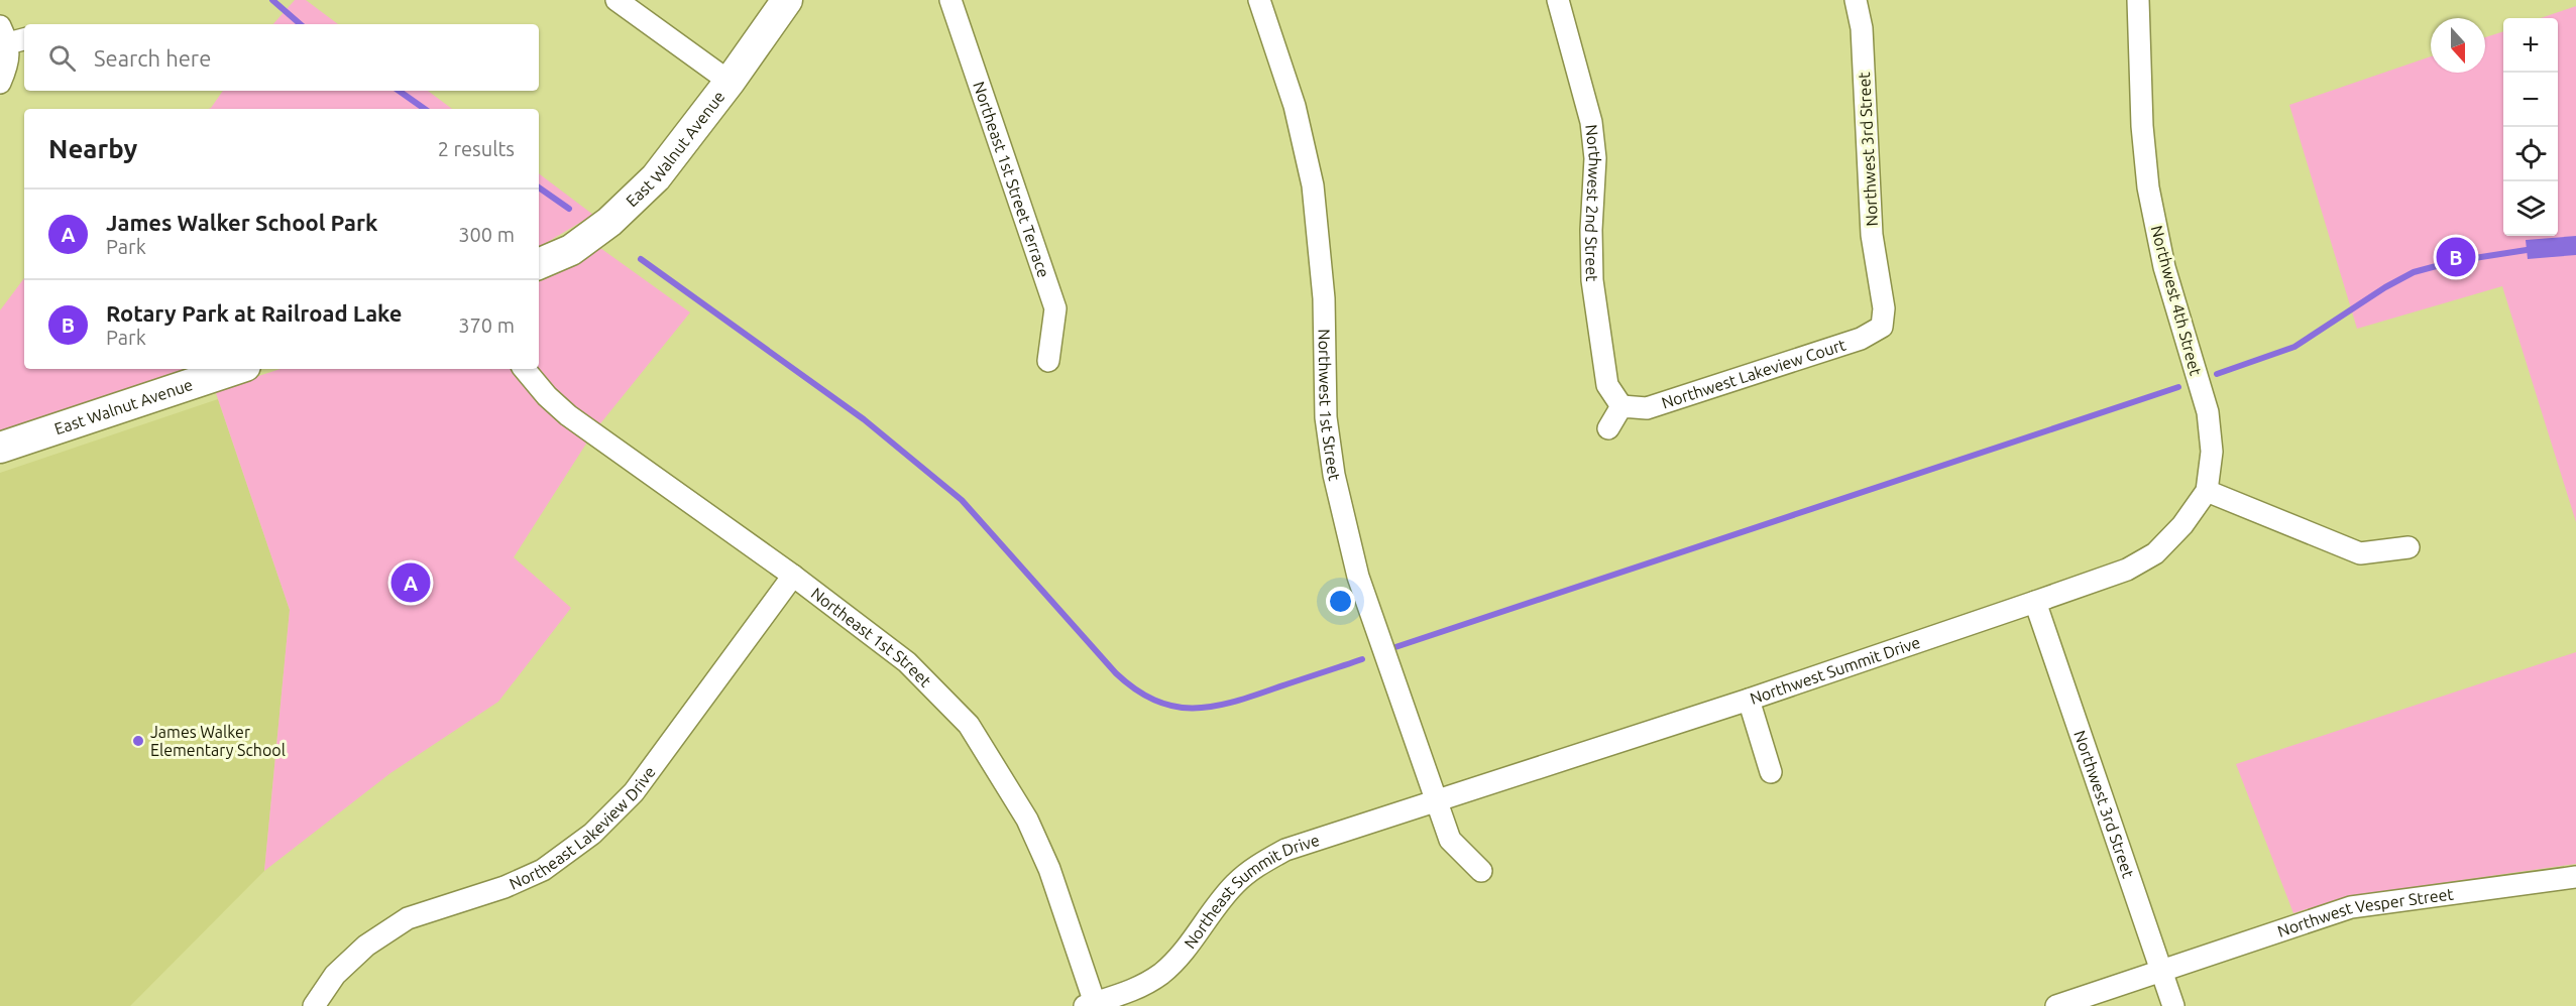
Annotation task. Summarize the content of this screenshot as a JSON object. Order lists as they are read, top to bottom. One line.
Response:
{"streets":{"street":["East Walnut Avenue","Northwest 3rd Street","Northeast 1st Street Terrace","Northwest 2nd Street","Northwest 4th Street","Northwest Lakeview Court","Northwest 1st Street","Northeast 1st Street","Northwest Summit Drive","Northeast Lakeview Drive","Northeast Summit Drive","Northwest Vesper Street"]},"crossings":[["Northwest 3rd Street","Northwest Lakeview Court"],["Northwest 3rd Street","Northwest Summit Drive"],["Northwest 3rd Street","Northwest Vesper Street"],["Northwest 2nd Street","Northwest Lakeview Court"],["Northwest 4th Street","Northwest Summit Drive"],["Northwest 1st Street","Northwest Summit Drive"],["Northwest 1st Street","Northeast Summit Drive"],["Northeast 1st Street","Northeast Lakeview Drive"],["Northeast 1st Street","Northeast Summit Drive"],["Northwest Summit Drive","Northeast Summit Drive"]],"places":["James Walker Elementary School"],"north":"bottom","page":{"map_buttons":["+","−"],"search":"Search here","heading":["Nearby","2 results"],"list":[{"mark":"A","name":"James Walker School Park","note":"Park","value":"300 m"},{"mark":"B","name":"Rotary Park at Railroad Lake","note":"Park","value":"370 m"}],"pins":["B","A"]}}
